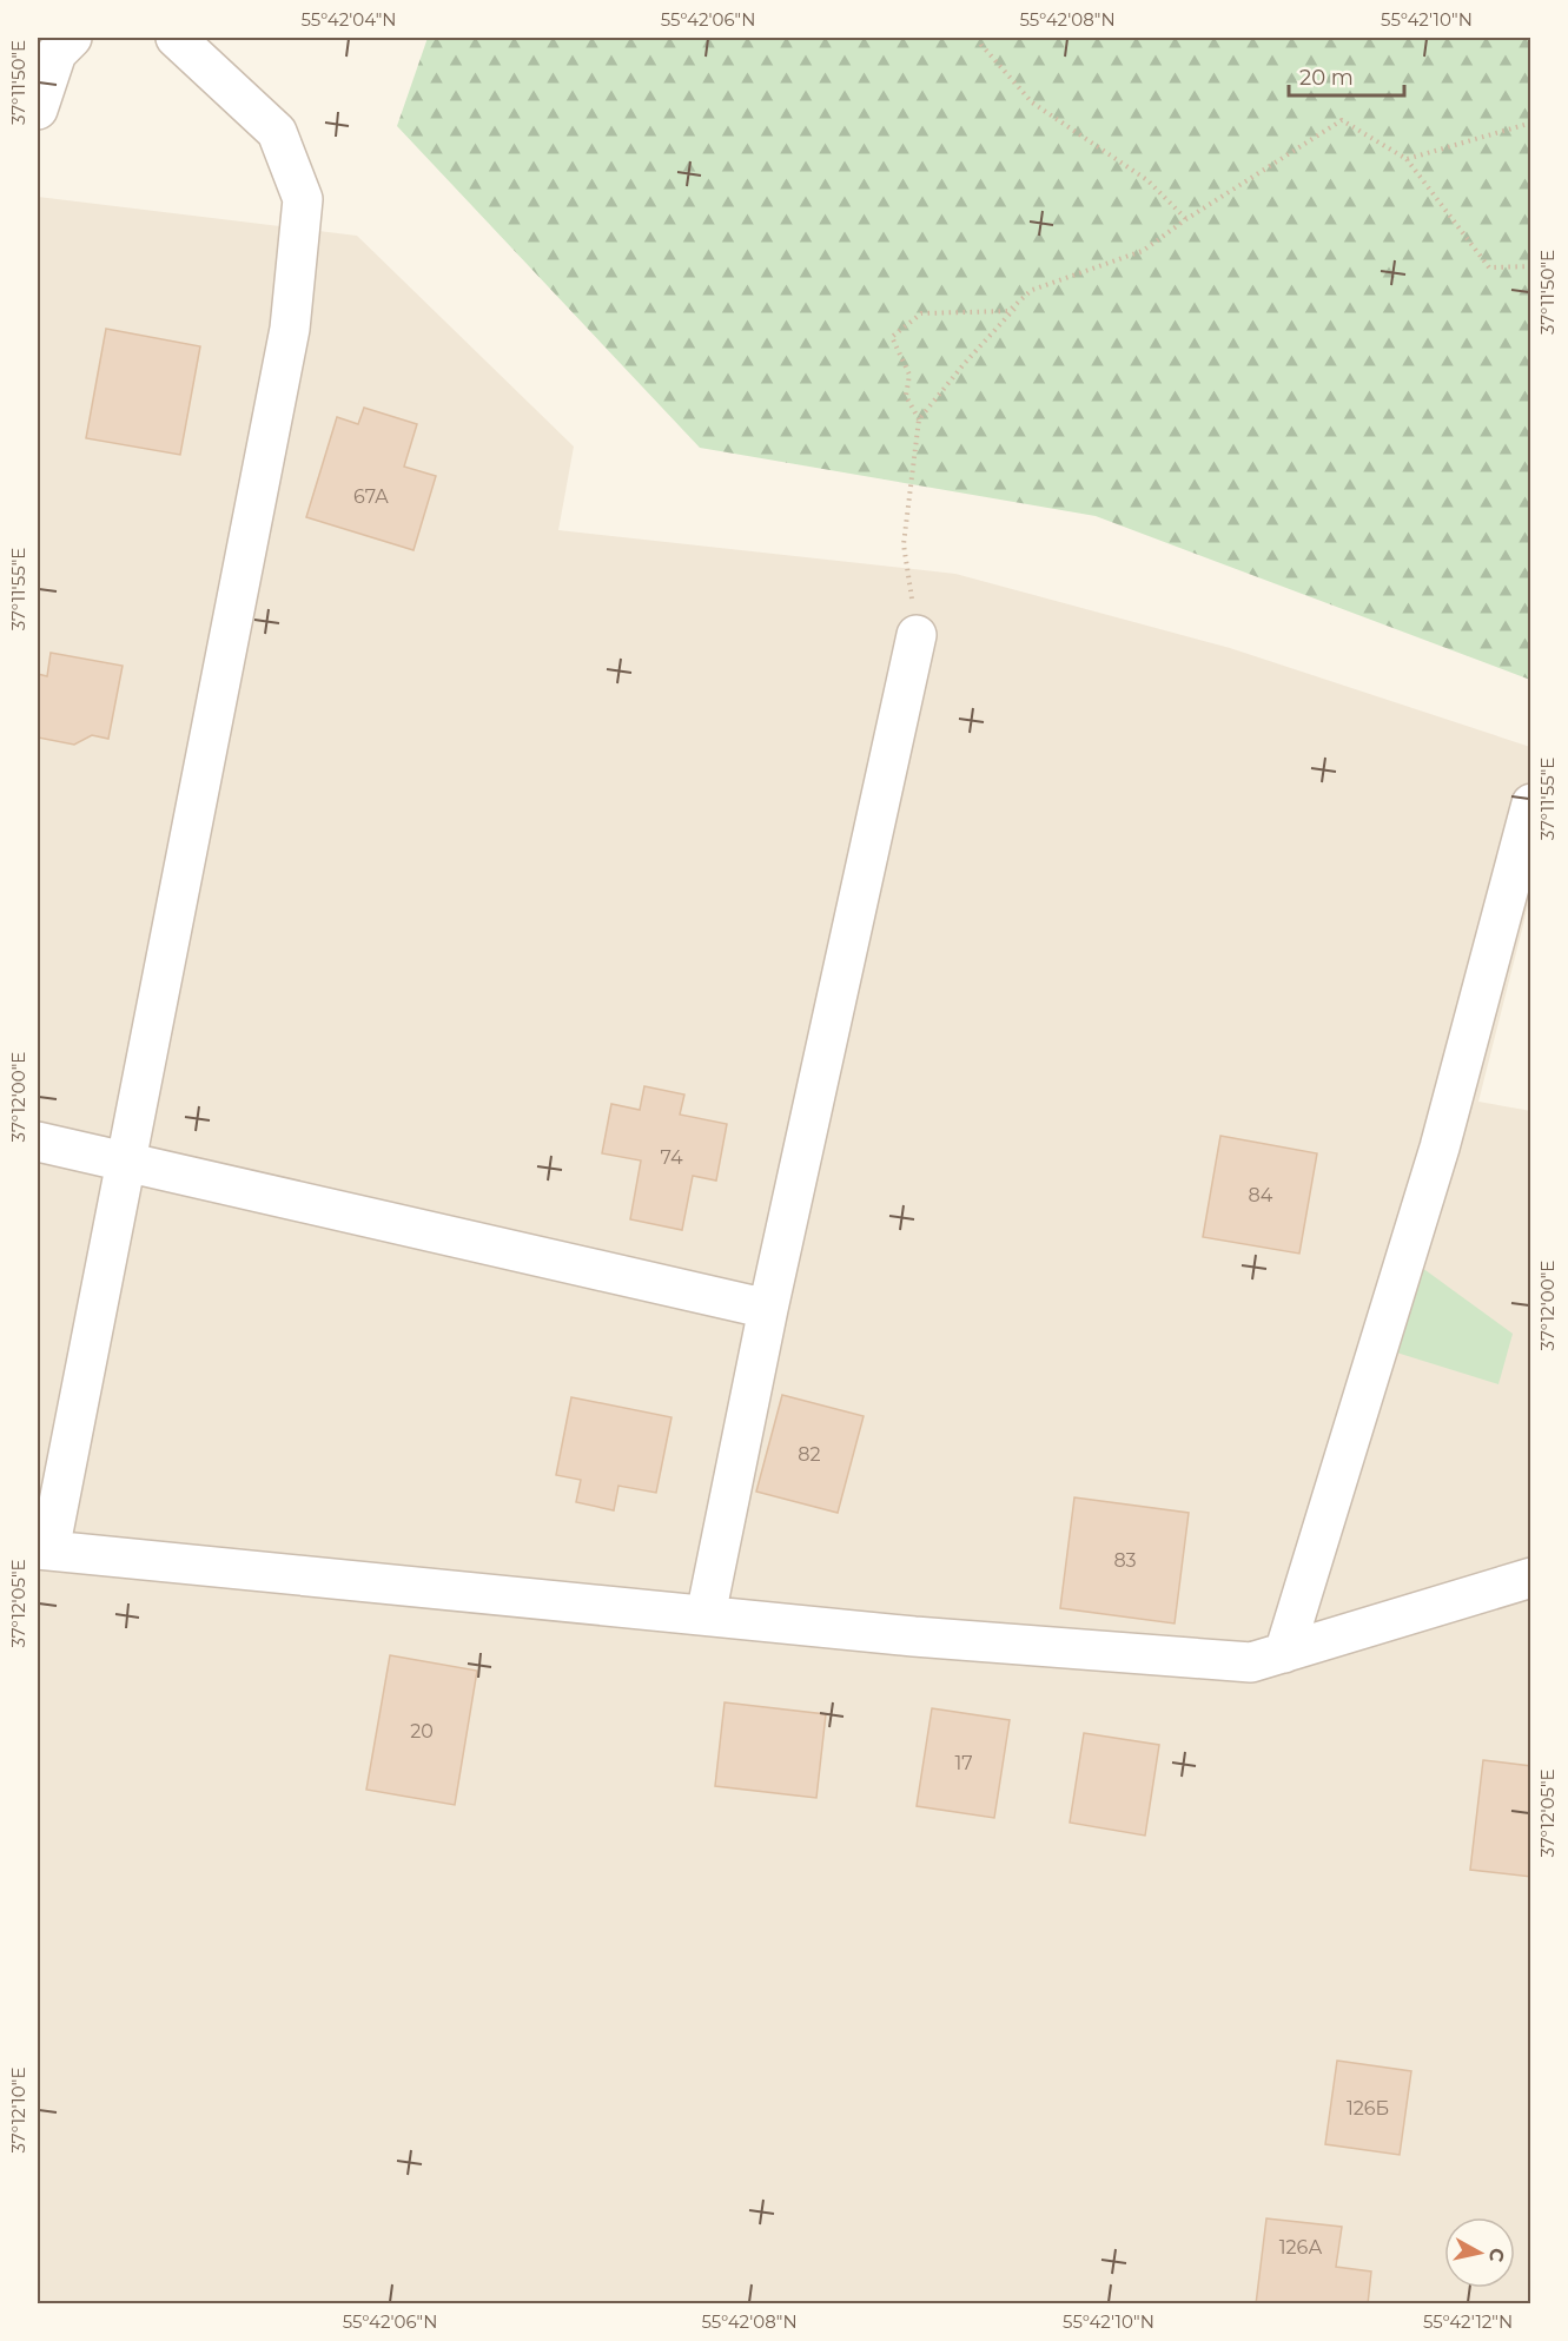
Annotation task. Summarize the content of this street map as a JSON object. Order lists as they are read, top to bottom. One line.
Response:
{"house_numbers":["67А","74","84","82","83","20","17","126Б","126А"],"scale_bar":"20 m","north":"right","coordinates":["55°42'04\"N","55°42'06\"N","55°42'08\"N","55°42'10\"N","37°11'50\"E","37°11'55\"E","37°12'00\"E","37°12'05\"E","37°12'10\"E","55°42'12\"N"]}
